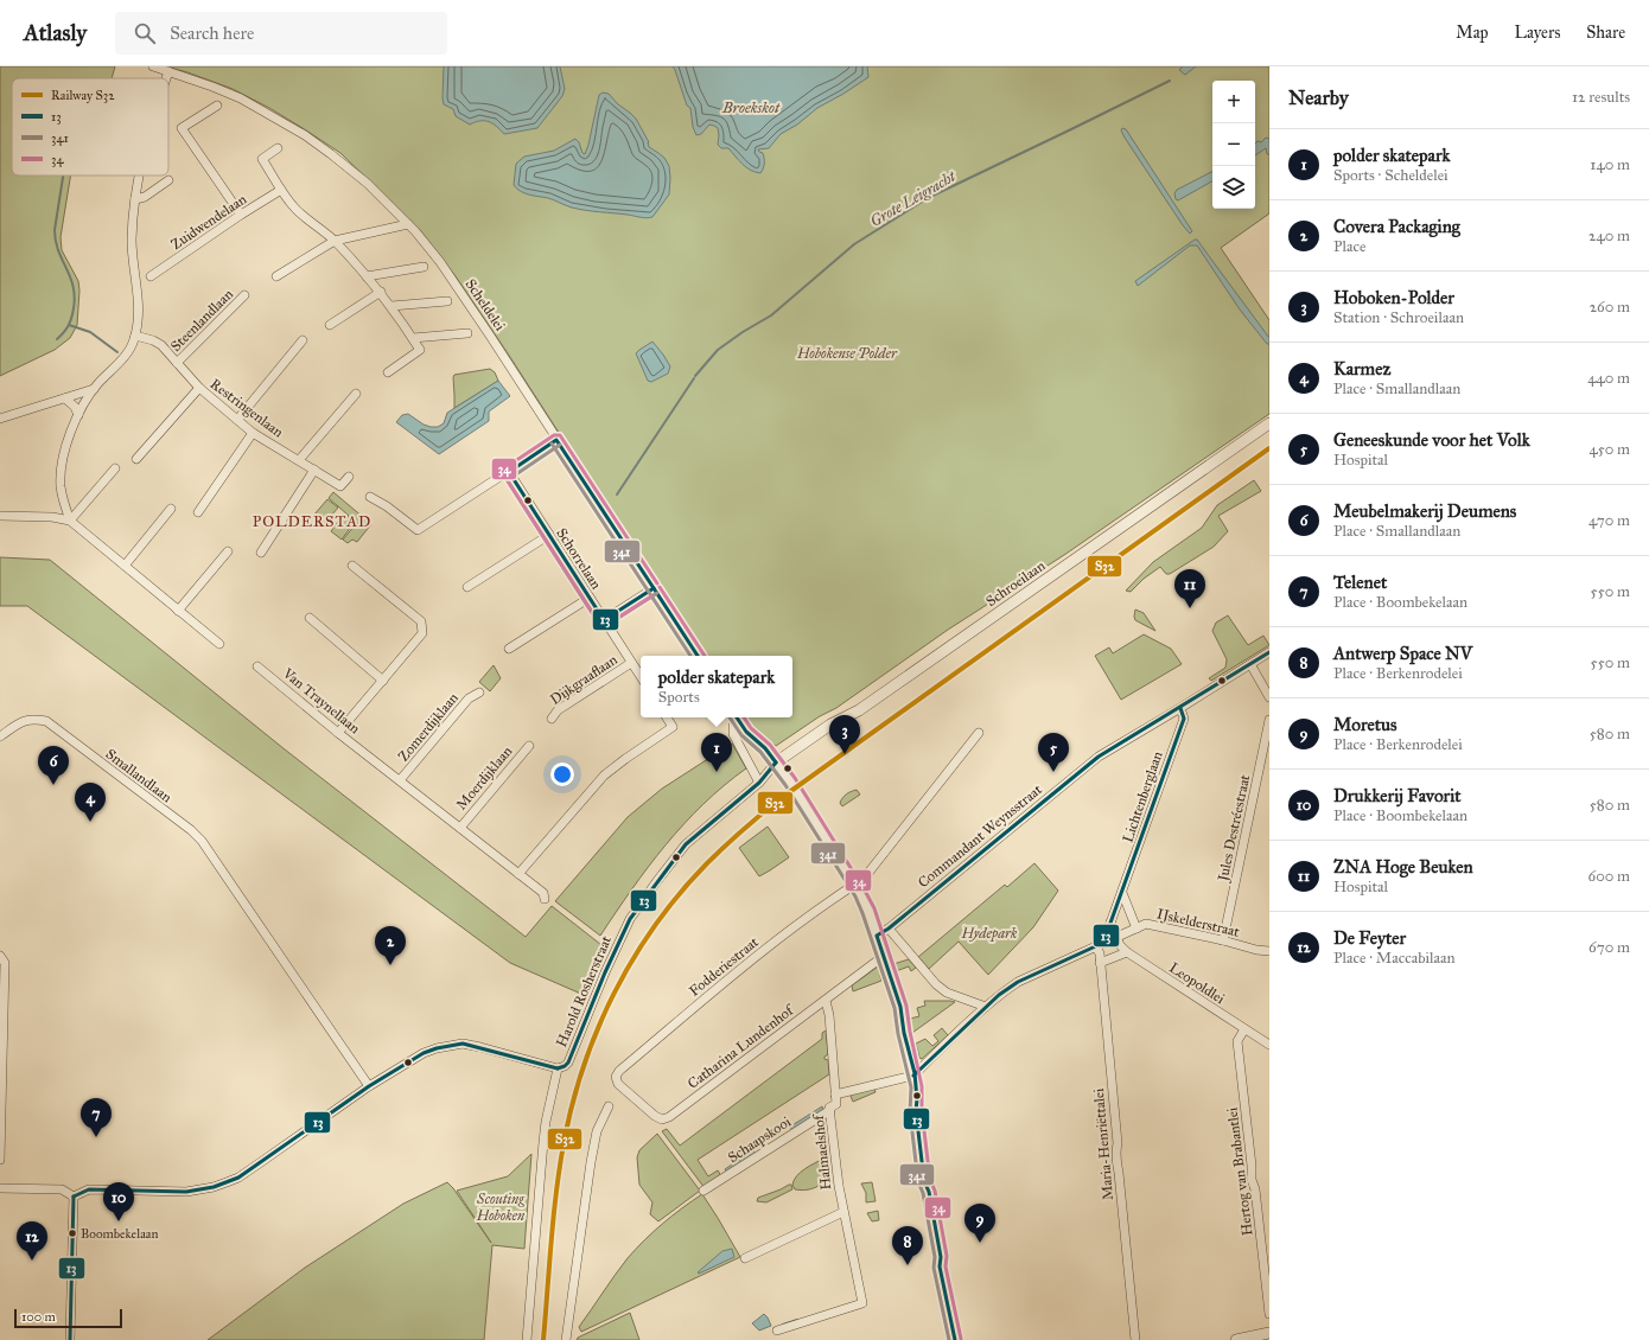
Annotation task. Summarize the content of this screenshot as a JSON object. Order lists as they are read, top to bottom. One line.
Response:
{"streets":{"street":["Zuidwendelaan","Scheldelei","Steenlandlaan","Restringenlaan","Schorrelaan","Schroeilaan","Dijkgraaflaan","Van Traynellaan","Zomerdijklaan","Smallandlaan","Moerdijklaan","Lichtenberglaan","Jules Destréestraat","Commandant Weynsstraat","IJskelderstraat","Fodderiestraat","Leopoldlei","Harold Rosherstraat","Catharina Lundenhof","Schaapskooi","Maria-Henriëttalei","Halmaelshof","Hertog van Brabantlei"]},"crossings":[["Steenlandlaan","Restringenlaan"],["Schorrelaan","Dijkgraaflaan"],["Schroeilaan","Harold Rosherstraat"],["Van Traynellaan","Zomerdijklaan"],["Van Traynellaan","Moerdijklaan"],["Lichtenberglaan","Commandant Weynsstraat"],["Lichtenberglaan","IJskelderstraat"],["Lichtenberglaan","Maria-Henriëttalei"],["Jules Destréestraat","IJskelderstraat"],["IJskelderstraat","Leopoldlei"],["IJskelderstraat","Maria-Henriëttalei"],["Fodderiestraat","Catharina Lundenhof"],["Leopoldlei","Hertog van Brabantlei"],["Catharina Lundenhof","Halmaelshof"],["Schaapskooi","Halmaelshof"]],"districts":["POLDERSTAD"],"water":["Broekskot","Grote Leigracht"],"parks":["Hobokense Polder","Hydepark","Scouting Hoboken"],"places":["Boombekelaan"],"lines":["transit line 34","transit line 13","transit line 341","rail line S32"],"legend":["Railway S32","13","341","34"],"scale_bar":"100 m","page":{"header":"Atlasly","search":"Search here","nav":["Map","Layers","Share"],"heading":["Nearby","12 results"],"map_buttons":["+","−"],"list":[{"mark":"1","name":"polder skatepark","note":"Sports · Scheldelei","value":"140 m"},{"mark":"2","name":"Covera Packaging","note":"Place","value":"240 m"},{"mark":"3","name":"Hoboken-Polder","note":"Station · Schroeilaan","value":"260 m"},{"mark":"4","name":"Karmez","note":"Place · Smallandlaan","value":"440 m"},{"mark":"5","name":"Geneeskunde voor het Volk","note":"Hospital","value":"450 m"},{"mark":"6","name":"Meubelmakerij Deumens","note":"Place · Smallandlaan","value":"470 m"},{"mark":"7","name":"Telenet","note":"Place · Boombekelaan","value":"550 m"},{"mark":"8","name":"Antwerp Space NV","note":"Place · Berkenrodelei","value":"550 m"},{"mark":"9","name":"Moretus","note":"Place · Berkenrodelei","value":"580 m"},{"mark":"10","name":"Drukkerij Favorit","note":"Place · Boombekelaan","value":"580 m"},{"mark":"11","name":"ZNA Hoge Beuken","note":"Hospital","value":"600 m"},{"mark":"12","name":"De Feyter","note":"Place · Maccabilaan","value":"670 m"}],"pins":["11","3","1","5","6","4","2","7","10","9","12","8"],"popup":["polder skatepark","Sports"],"scale":"100 m"}}
